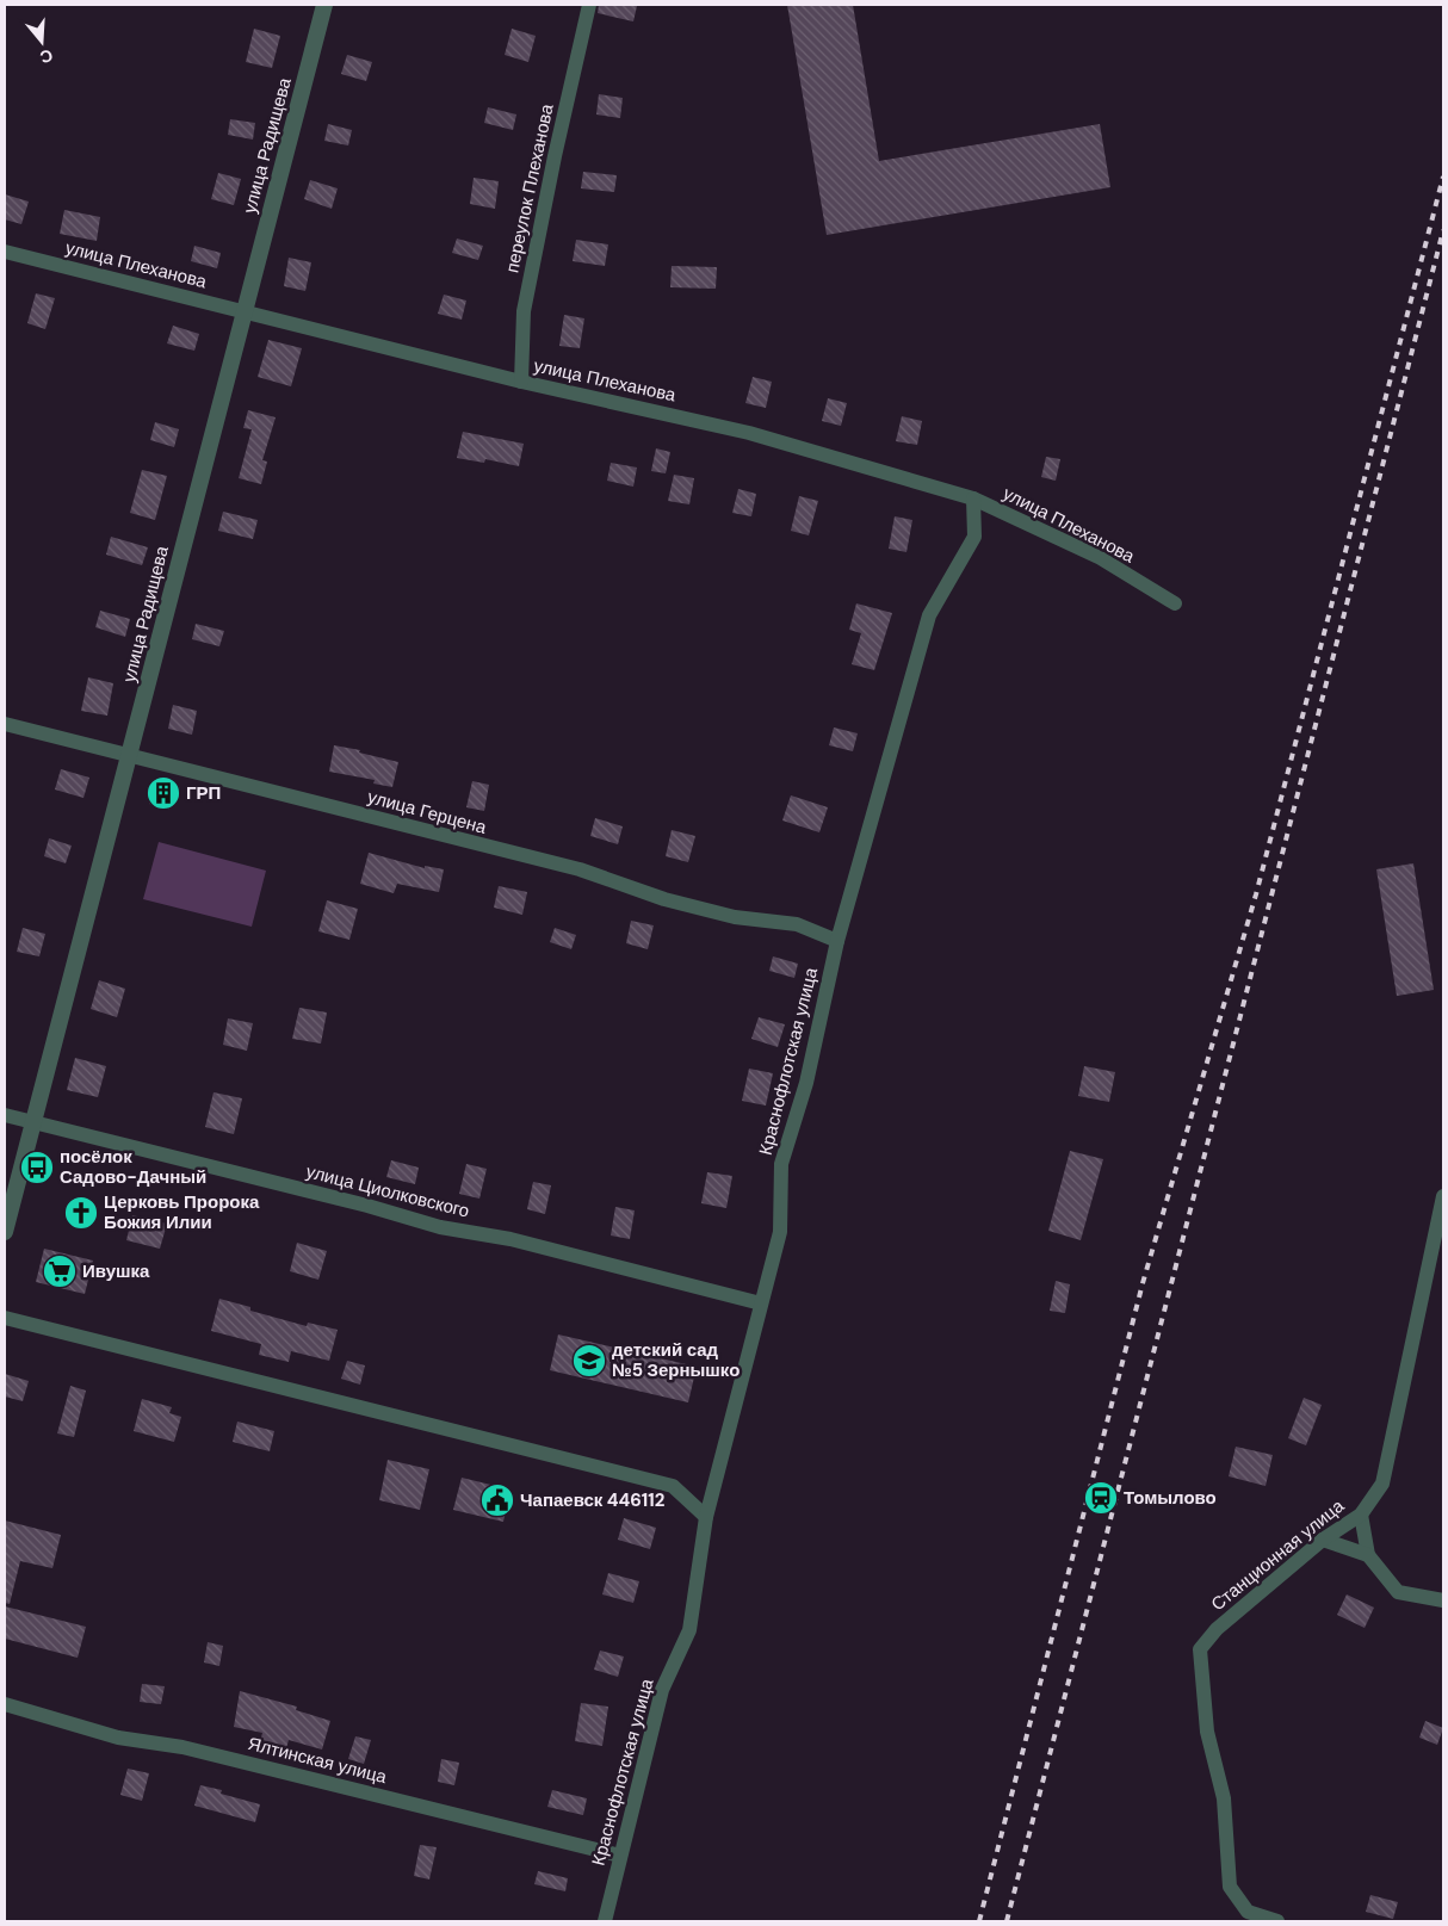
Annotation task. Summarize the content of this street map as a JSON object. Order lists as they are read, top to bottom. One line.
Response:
{"streets":{"street":["улица Радищева","переулок Плеханова","улица Плеханова","улица Герцена","Краснофлотская улица","улица Циолковского","Станционная улица","Ялтинская улица"]},"crossings":[["улица Радищева","улица Плеханова"],["улица Радищева","улица Герцена"],["улица Радищева","улица Циолковского"],["переулок Плеханова","улица Плеханова"],["улица Плеханова","Краснофлотская улица"],["улица Герцена","Краснофлотская улица"],["Краснофлотская улица","улица Циолковского"],["Краснофлотская улица","Ялтинская улица"]],"places":{"building":["ГРП"],"bus stop":["посёлок Садово-Дачный"],"church":["Церковь Пророка Божия Илии"],"supermarket":["Ивушка"],"school or university":["детский сад №5 Зернышко"],"station":["Томылово"],"public building":["Чапаевск 446112"]},"north":"bottom"}
